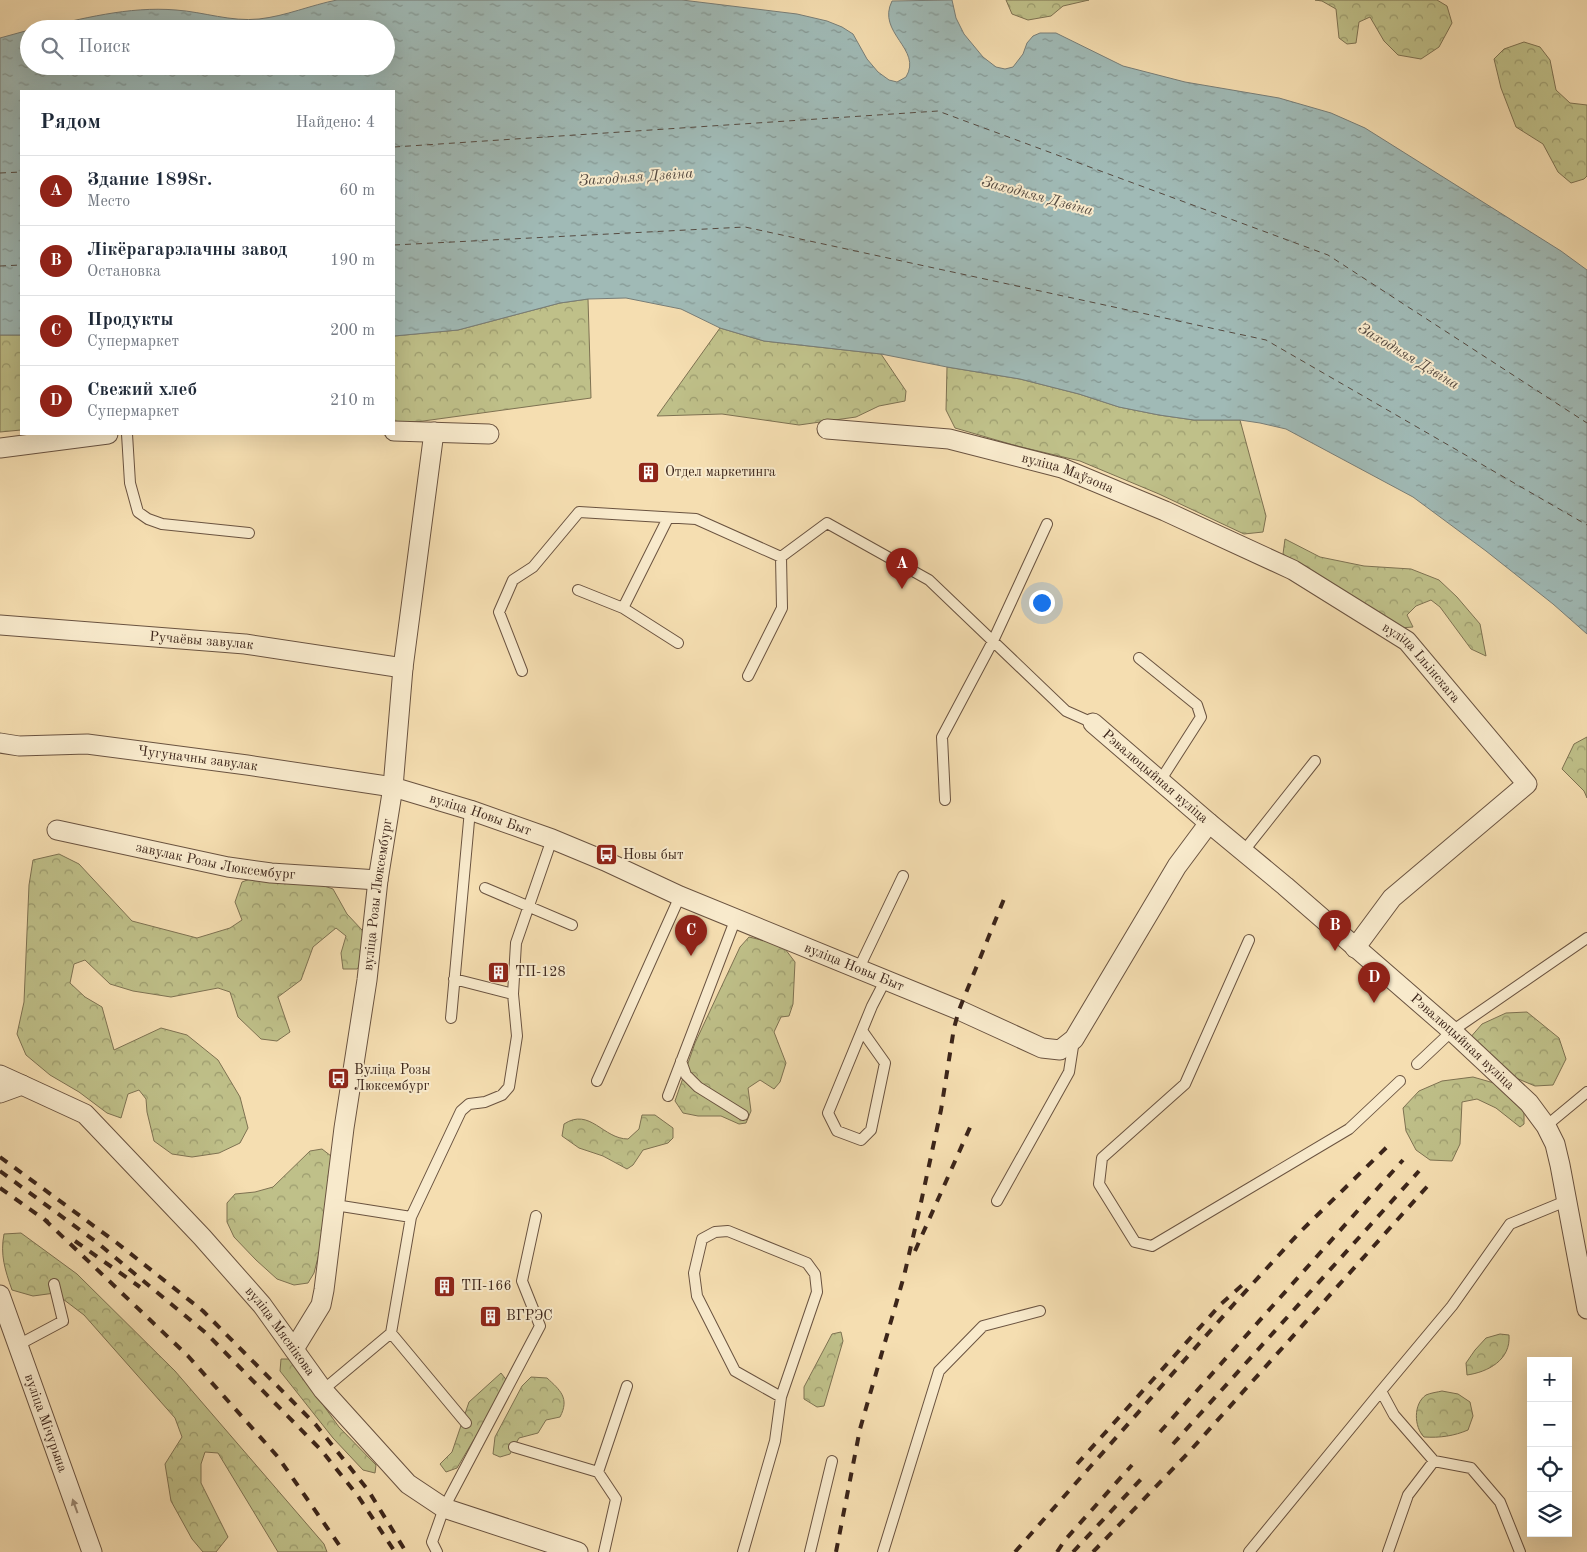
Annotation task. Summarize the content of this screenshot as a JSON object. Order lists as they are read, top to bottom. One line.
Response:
{"streets":{"street":["вуліца Маўзона","Ручаёвы завулак","вуліца Ільінскага","Чугуначны завулак","Рэвалюцыйная вуліца","вуліца Новы Быт","завулак Розы Люксембург","вуліца Розы Люксембург","вуліца Мяснікова","вуліца Мічурына"]},"crossings":[["вуліца Маўзона","вуліца Ільінскага"],["Ручаёвы завулак","вуліца Розы Люксембург"],["вуліца Ільінскага","Рэвалюцыйная вуліца"],["Чугуначны завулак","вуліца Новы Быт"],["Чугуначны завулак","вуліца Розы Люксембург"],["вуліца Новы Быт","вуліца Розы Люксембург"],["завулак Розы Люксембург","вуліца Розы Люксембург"],["вуліца Розы Люксембург","вуліца Мяснікова"]],"one_way":["вуліца Мічурына"],"water":["Заходняя Дзвіна"],"places":{"building":["Отдел маркетинга","ТП-128","ТП-166","ВГРЭС"],"bus stop":["Новы быт","Вуліца Розы Люксембург"]},"page":{"search":"Поиск","heading":["Рядом","Найдено: 4"],"list":[{"mark":"A","name":"Здание 1898г.","note":"Место","value":"60 m"},{"mark":"B","name":"Лікёрагарэлачны завод","note":"Остановка","value":"190 m"},{"mark":"C","name":"Продукты","note":"Супермаркет","value":"200 m"},{"mark":"D","name":"Свежий хлеб","note":"Супермаркет","value":"210 m"}],"pins":["A","B","C","D"],"map_buttons":["+","−"]}}
